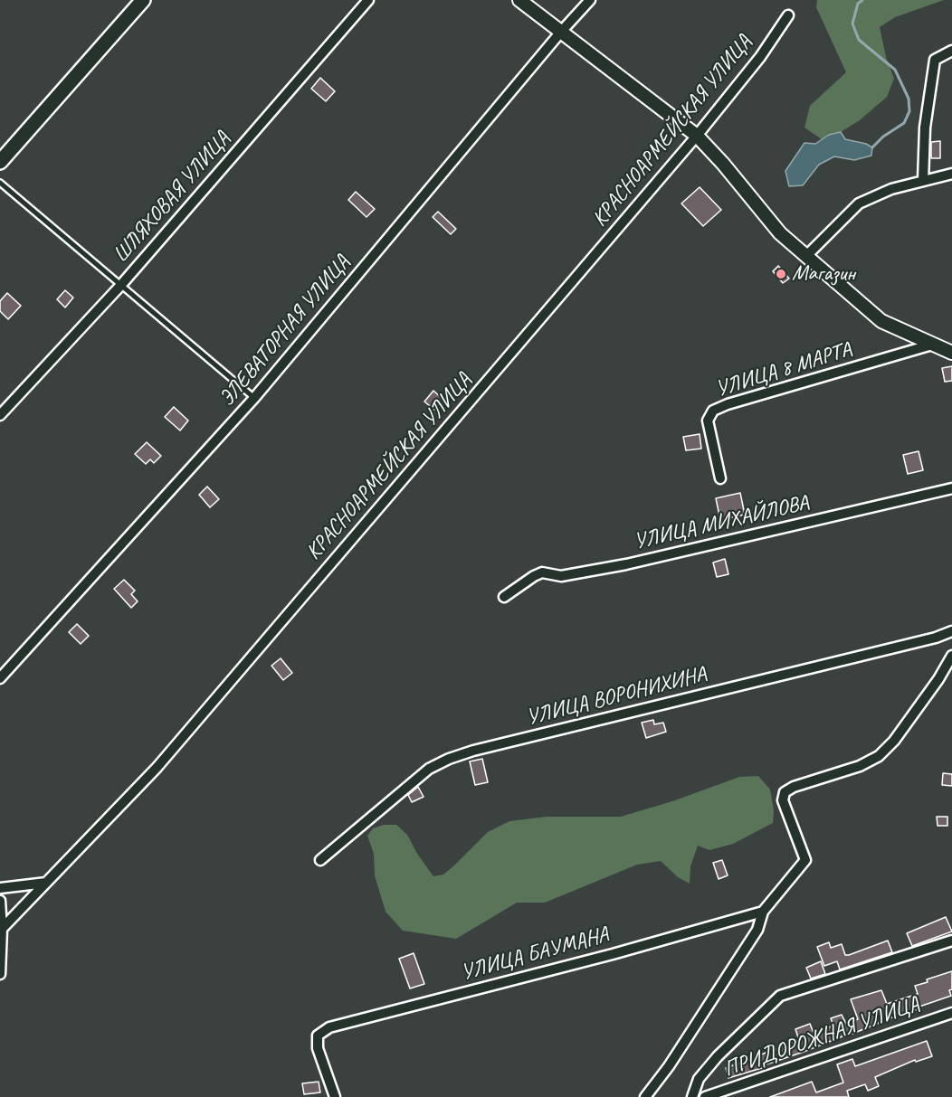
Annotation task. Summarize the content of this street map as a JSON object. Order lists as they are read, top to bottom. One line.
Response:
{"streets":{"street":["КРАСНОАРМЕЙСКАЯ УЛИЦА","ШЛЯХОВАЯ УЛИЦА","ЭЛЕВАТОРНАЯ УЛИЦА","УЛИЦА 8 МАРТА","УЛИЦА МИХАЙЛОВА","УЛИЦА ВОРОНИХИНА","УЛИЦА БАУМАНА","ПРИДОРОЖНАЯ УЛИЦА"]},"places":["Магазин"]}
